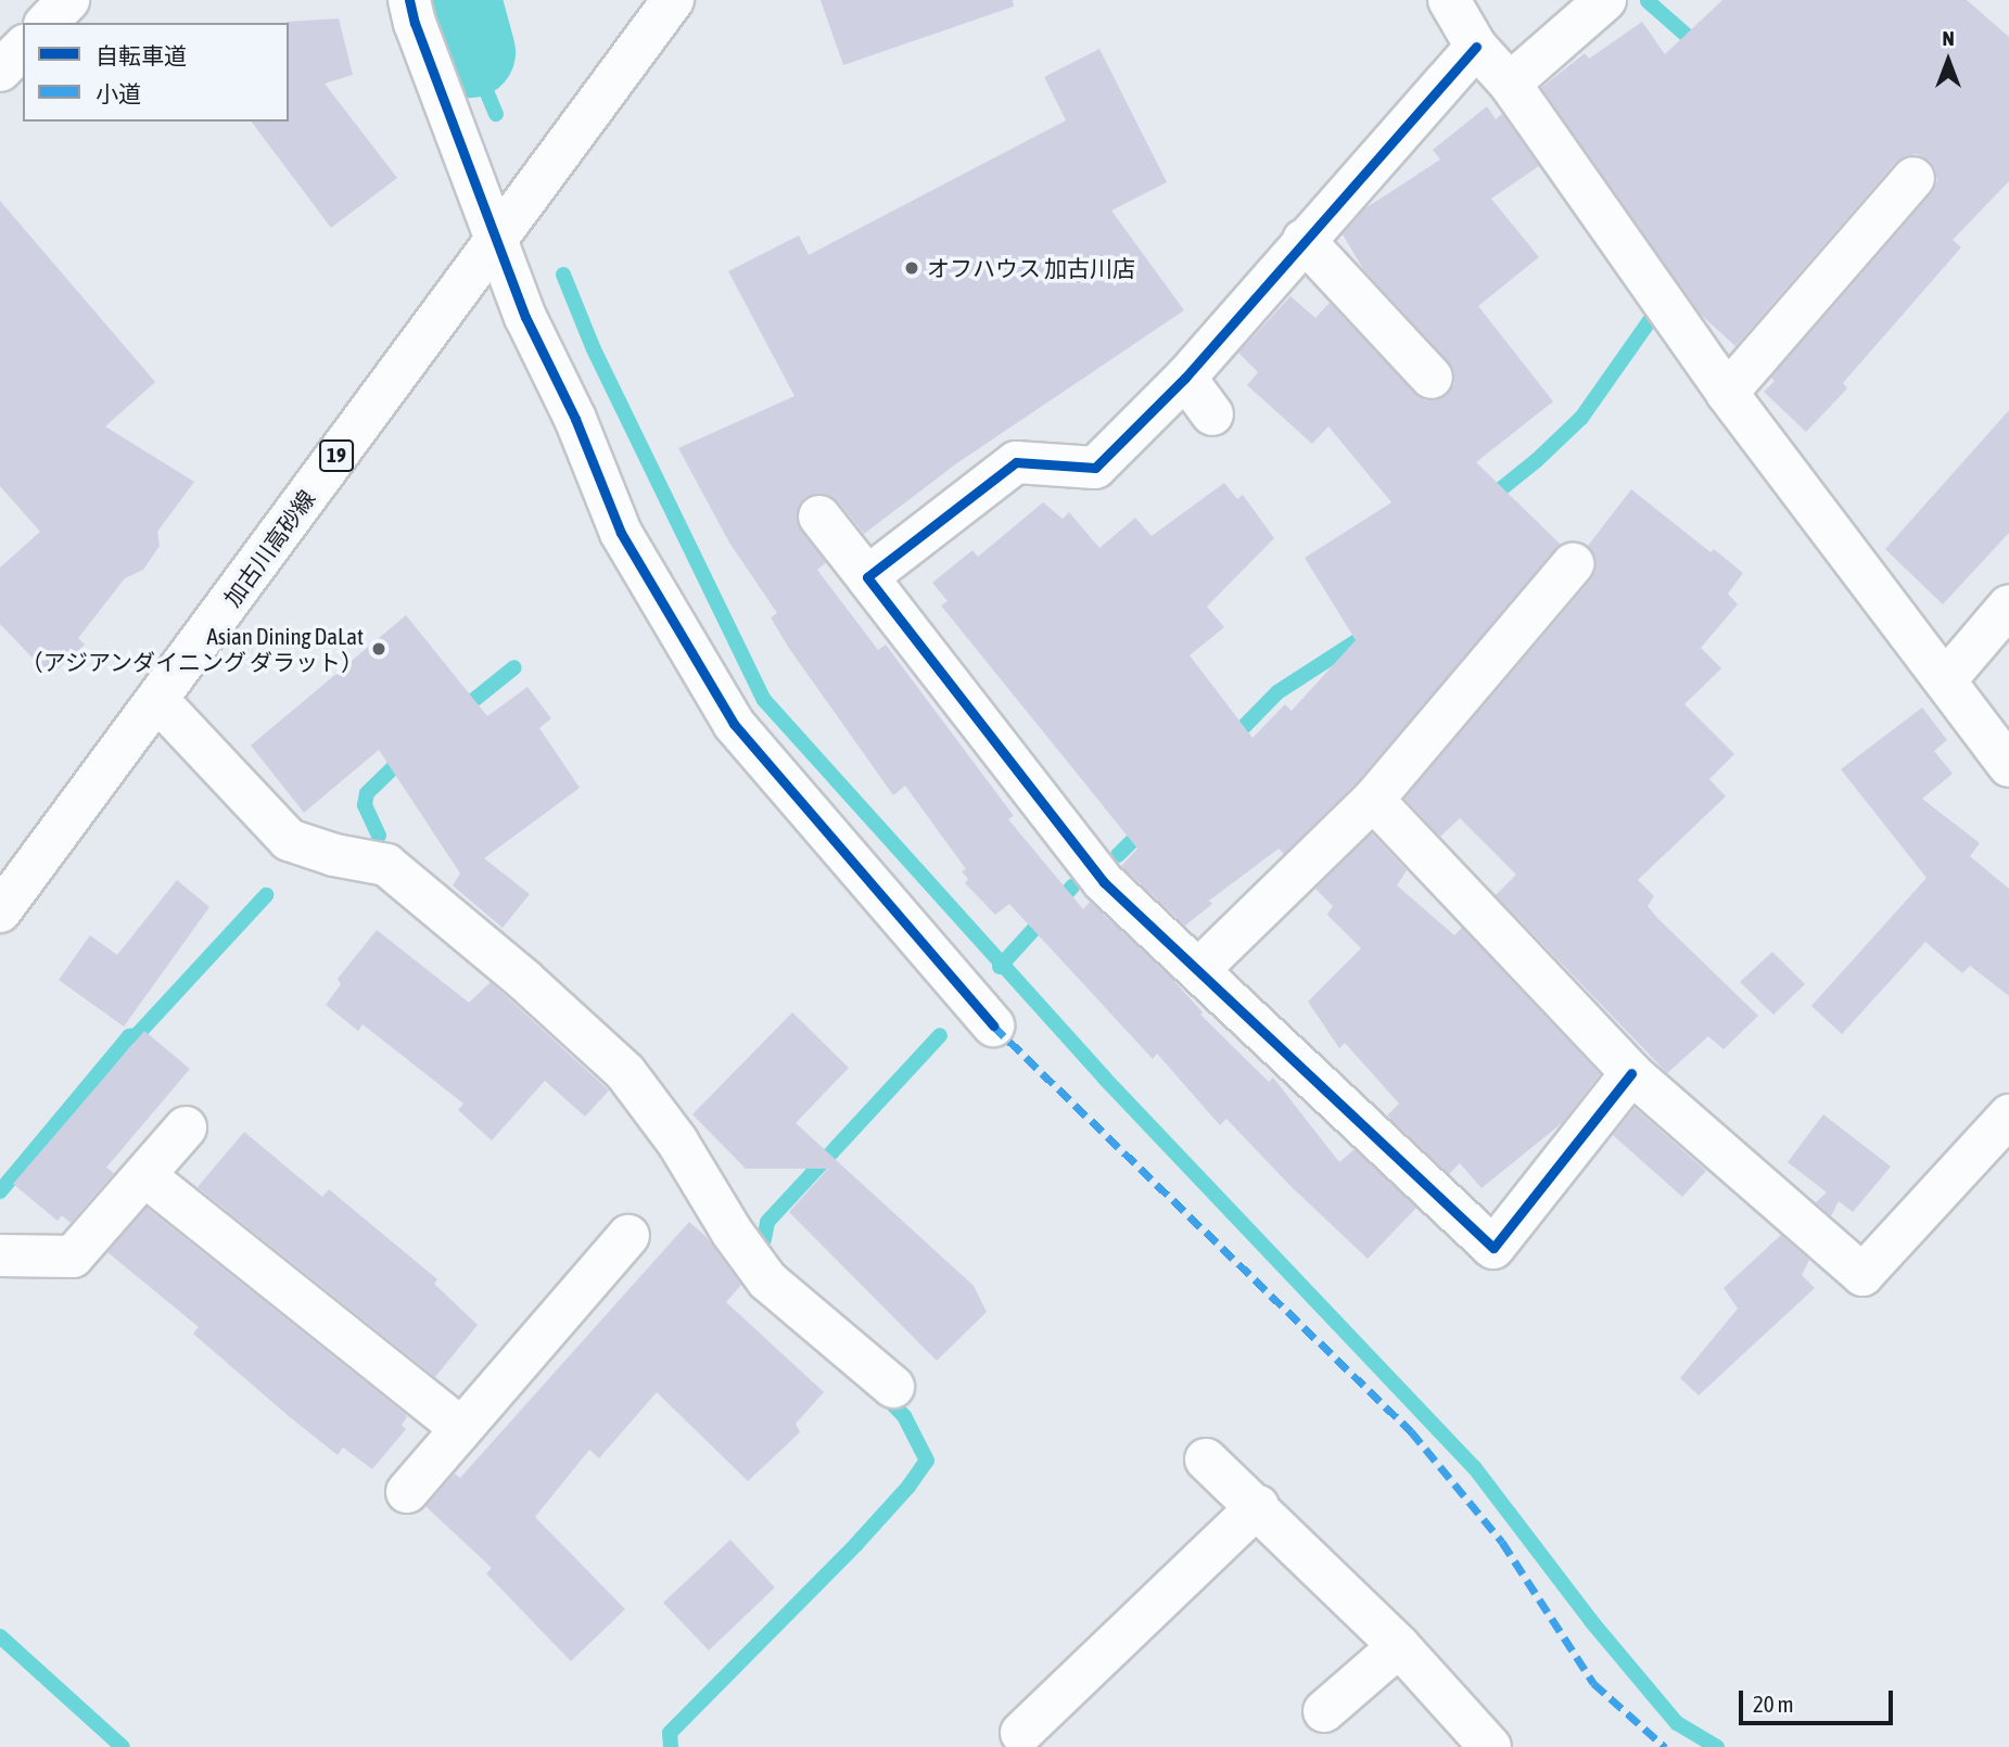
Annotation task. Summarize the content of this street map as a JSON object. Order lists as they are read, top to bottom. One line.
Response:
{"streets":{"street":["19","加古川高砂線"]},"places":["オフハウス 加古川店","Asian Dining DaLat （アジアンダイニング ダラット）"],"legend":["自転車道","小道"],"scale_bar":"20 m","north":"top"}
